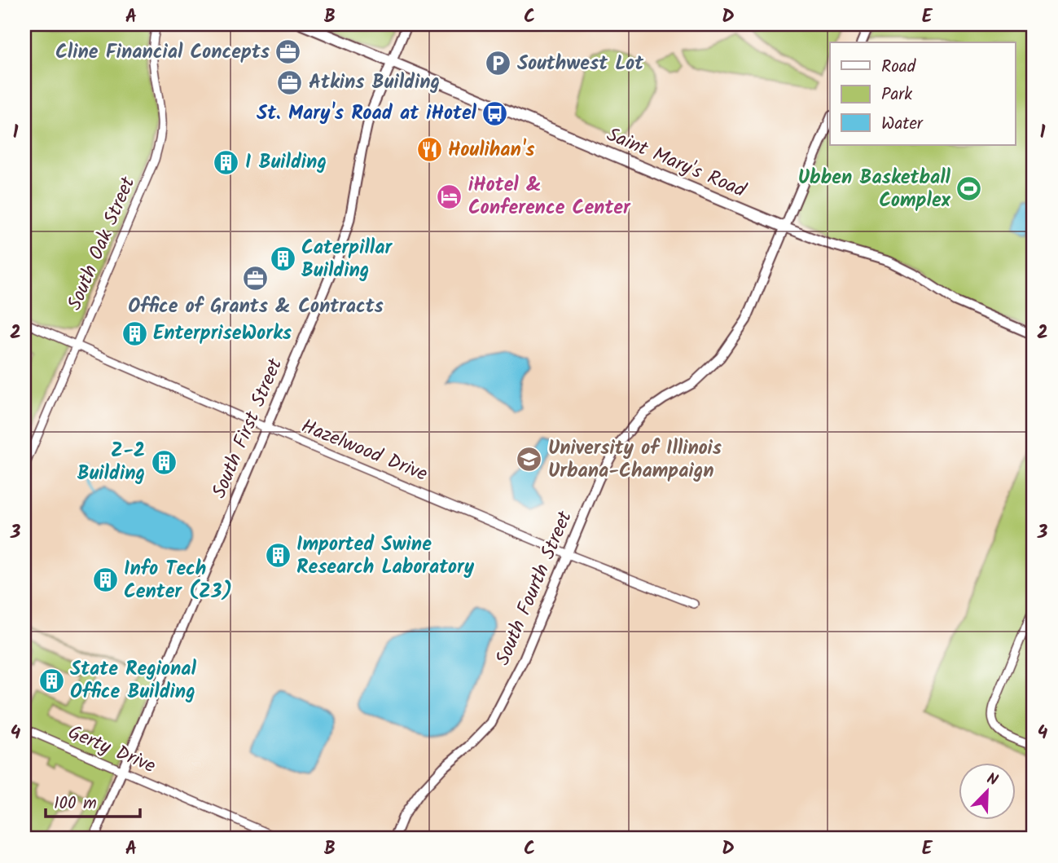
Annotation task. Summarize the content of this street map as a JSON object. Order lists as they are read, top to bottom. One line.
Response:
{"streets":{"main road":["Saint Mary's Road"],"street":["South Oak Street","South First Street","Hazelwood Drive","South Fourth Street","Gerty Drive"]},"crossings":[["Saint Mary's Road","South First Street"],["Saint Mary's Road","South Fourth Street"],["South Oak Street","Hazelwood Drive"],["South First Street","Hazelwood Drive"],["South First Street","Gerty Drive"],["Hazelwood Drive","South Fourth Street"]],"places":{"office":["Cline Financial Concepts","Atkins Building","Office of Grants & Contracts"],"parking":["Southwest Lot"],"bus stop":["St. Mary's Road at iHotel"],"restaurant":["Houlihan's"],"building":["I Building","Caterpillar Building","EnterpriseWorks","Z-2 Building","Imported Swine Research Laboratory","Info Tech Center (Z3)","State Regional Office Building"],"sports":["Ubben Basketball Complex"],"hotel":["iHotel & Conference Center"],"school or university":["University of Illinois Urbana-Champaign"]},"legend":["Road","Park","Water"],"scale_bar":"100 m","north":"top right","grid":{"columns":["A","B","C","D","E"],"rows":["1","2","3","4"]}}
